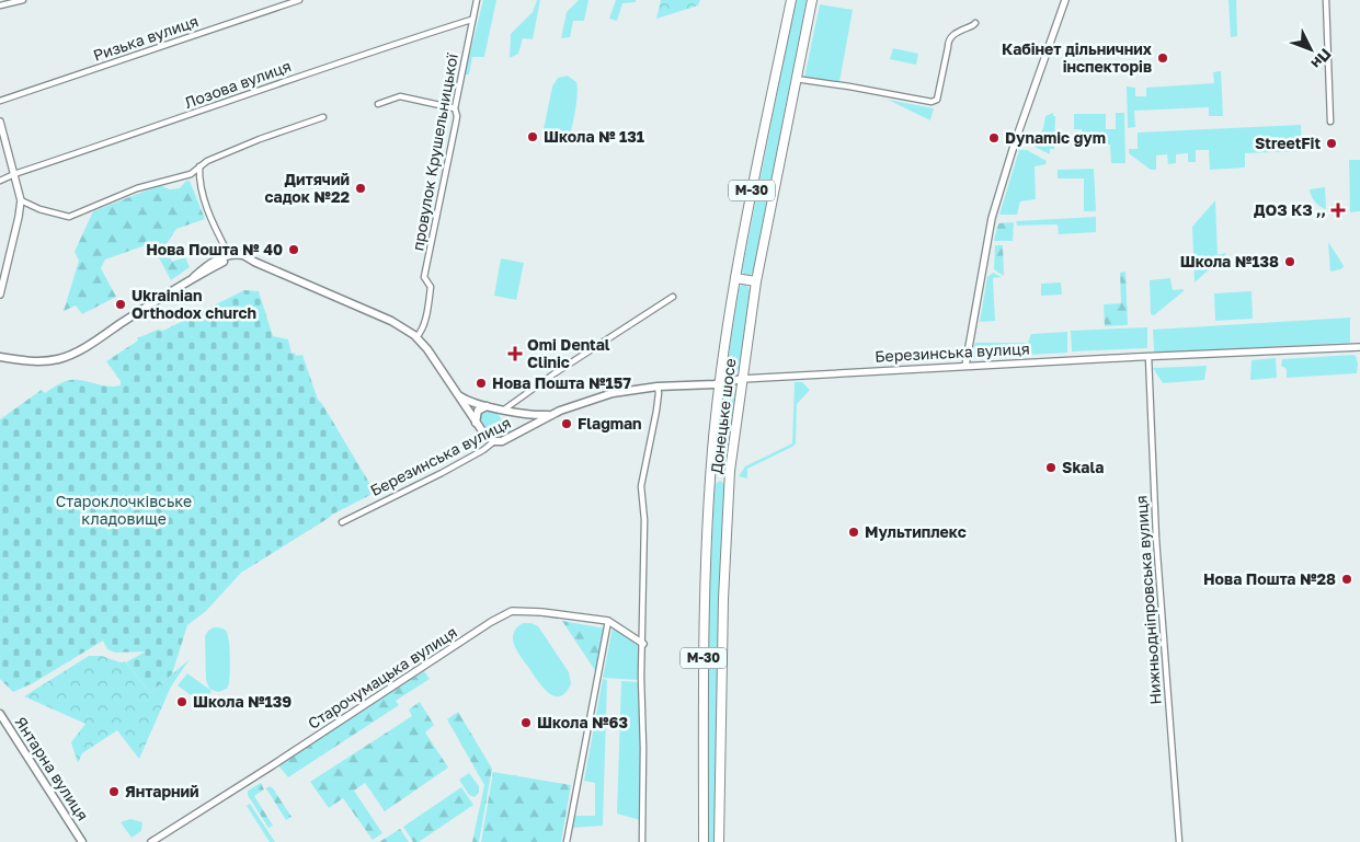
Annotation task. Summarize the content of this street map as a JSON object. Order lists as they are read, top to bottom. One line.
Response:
{"streets":{"highway":["М-30","Донецьке шосе"],"main road":["Березинська вулиця","Янтарна вулиця"],"street":["Ризька вулиця","Лозова вулиця","провулок Крушельницької","Нижньодніпровська вулиця","Старочумацька вулиця"]},"crossings":[["Лозова вулиця","провулок Крушельницької"],["Березинська вулиця","Донецьке шосе"],["Березинська вулиця","Нижньодніпровська вулиця"]],"parks":["Староклочківське кладовище"],"places":{"other":["Кабінет дільничних інспекторів","Школа № 131","Dynamic gym","StreetFit","Дитячий садок №22","Нова Пошта № 40","Школа №138","Ukrainian Orthodox church","Нова Пошта №157","Flagman","Skala","Мультиплекс","Нова Пошта №28","Школа №139","Школа №63","Янтарний"],"health":["ДОЗ КЗ ,,","Omi Dental Clinic"]},"north":"bottom right"}
